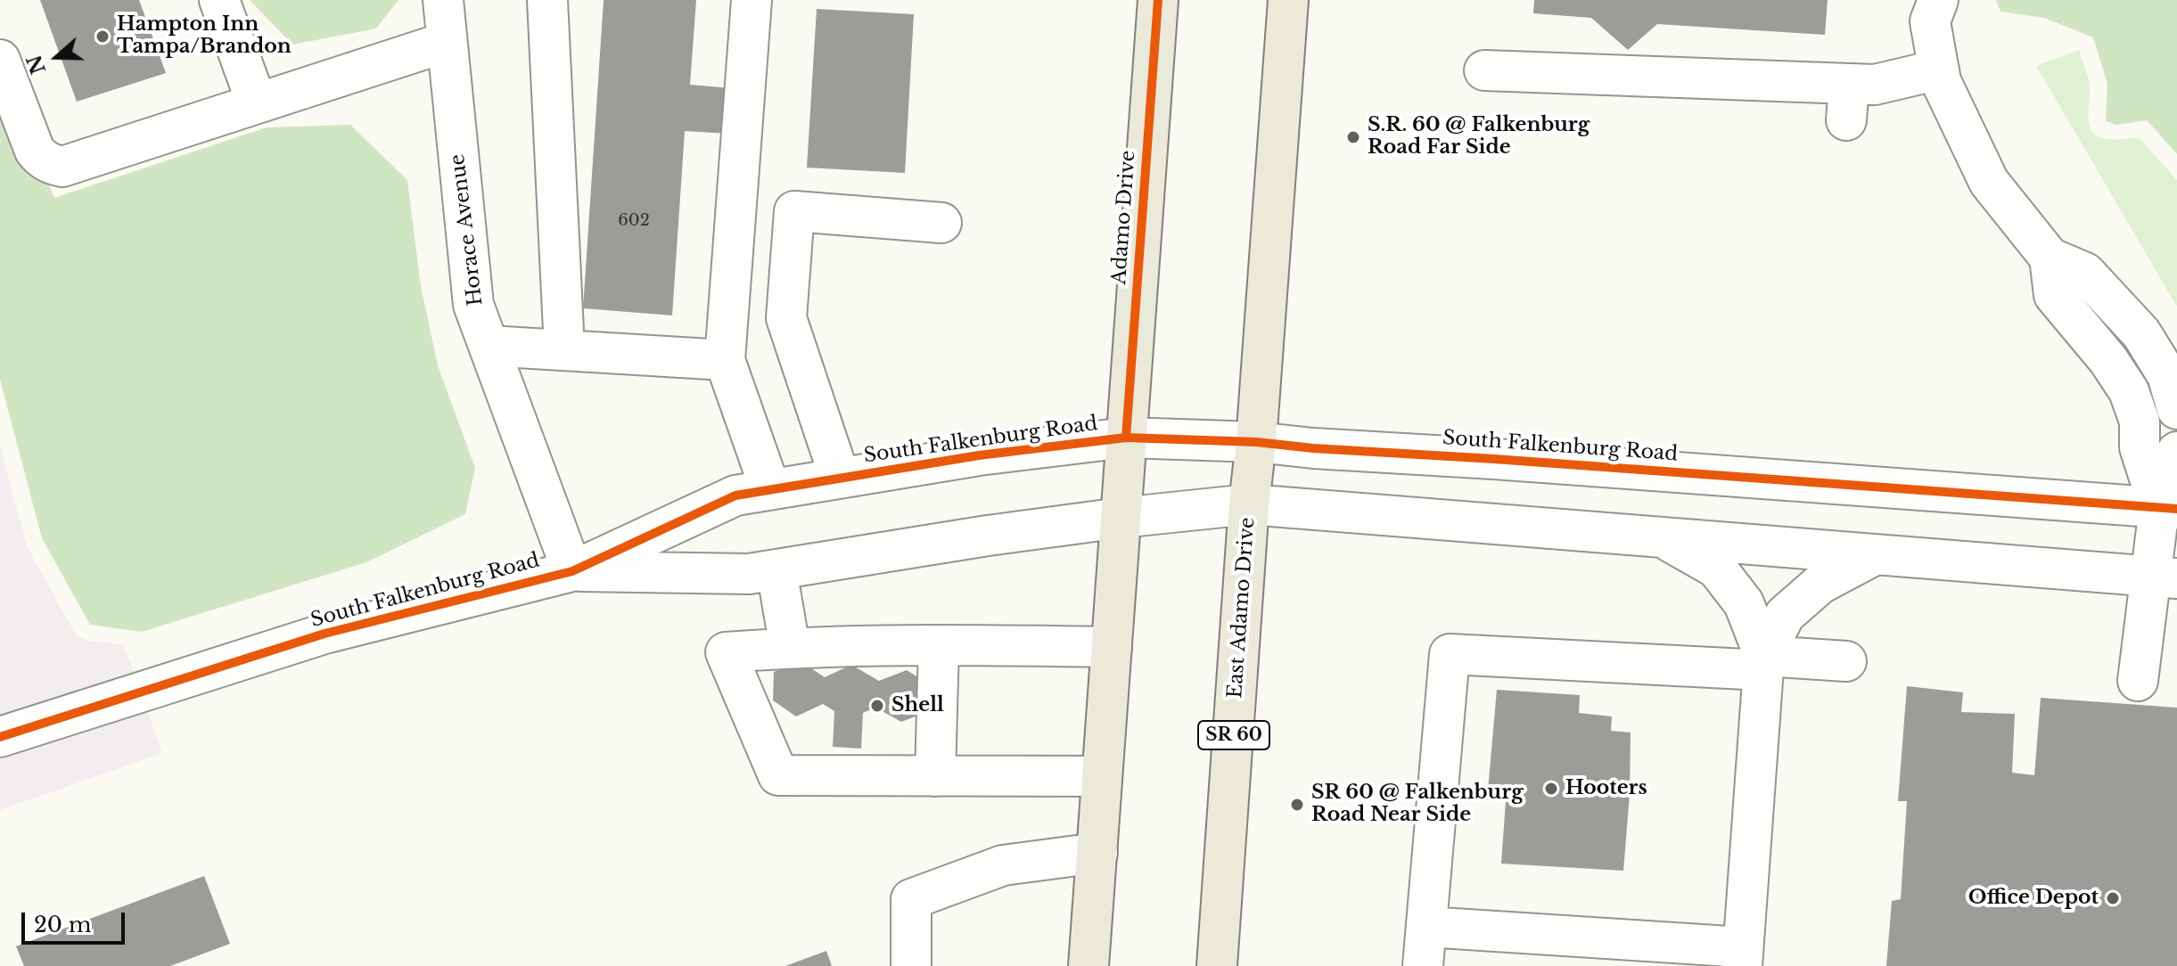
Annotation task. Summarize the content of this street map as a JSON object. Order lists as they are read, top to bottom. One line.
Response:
{"streets":{"main road":["Adamo Drive","East Adamo Drive","SR 60"],"street":["Horace Avenue","South Falkenburg Road"]},"crossings":[["Adamo Drive","South Falkenburg Road"],["Horace Avenue","South Falkenburg Road"],["South Falkenburg Road","East Adamo Drive"],["South Falkenburg Road","SR 60"],["East Adamo Drive","SR 60"]],"places":["Hampton Inn Tampa/Brandon","S.R. 60 @ Falkenburg Road Far Side","Shell","Hooters","SR 60 @ Falkenburg Road Near Side","Office Depot"],"house_numbers":["602"],"scale_bar":"20 m","north":"left"}
